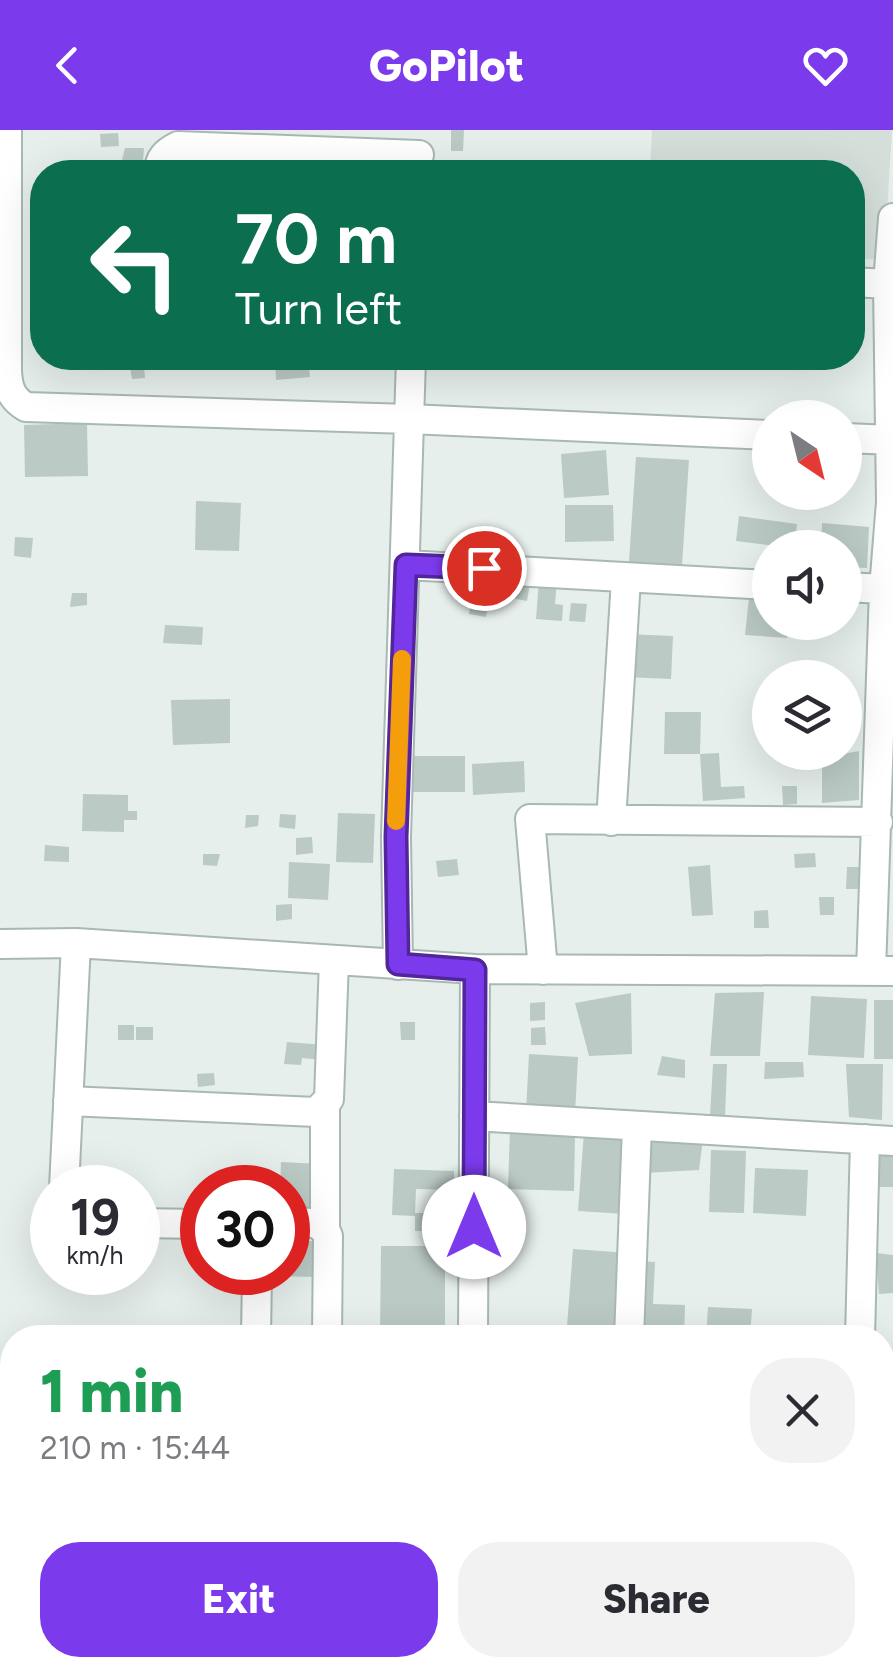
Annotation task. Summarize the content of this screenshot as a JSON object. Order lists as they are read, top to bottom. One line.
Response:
{"north":"bottom right","page":{"header":"GoPilot","turn":["70 m","Turn left"],"speed":"19 km/h","limit":"30","heading":["1 min","210 m · 15:44"],"buttons":["Exit","Share"]}}
